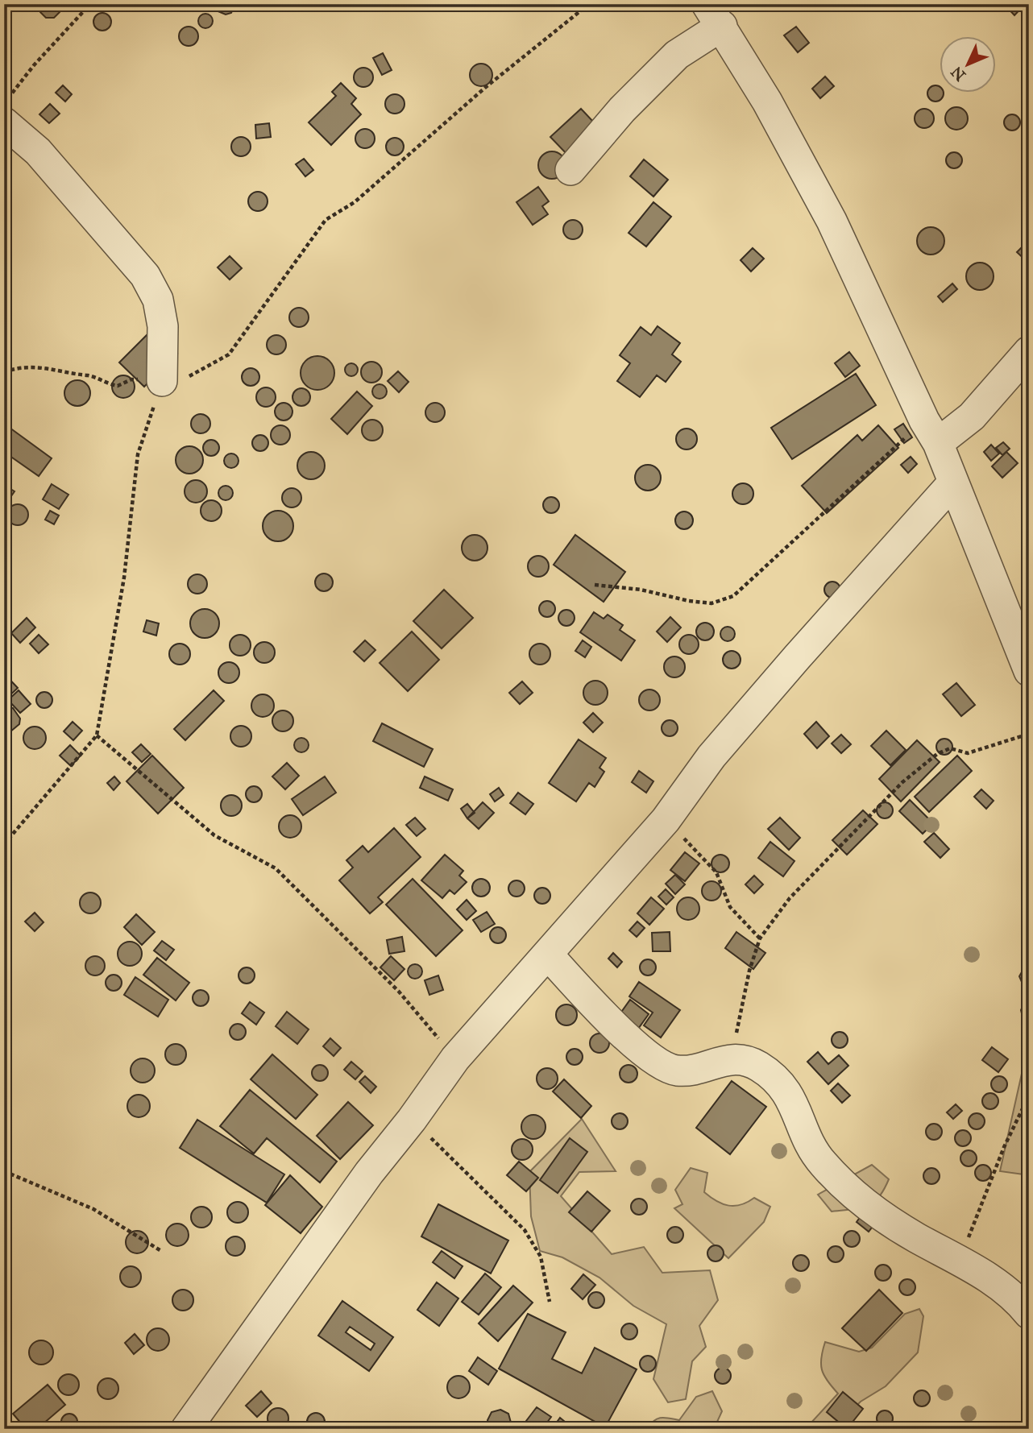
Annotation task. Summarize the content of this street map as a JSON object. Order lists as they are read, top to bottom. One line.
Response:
{"north":"bottom left"}
